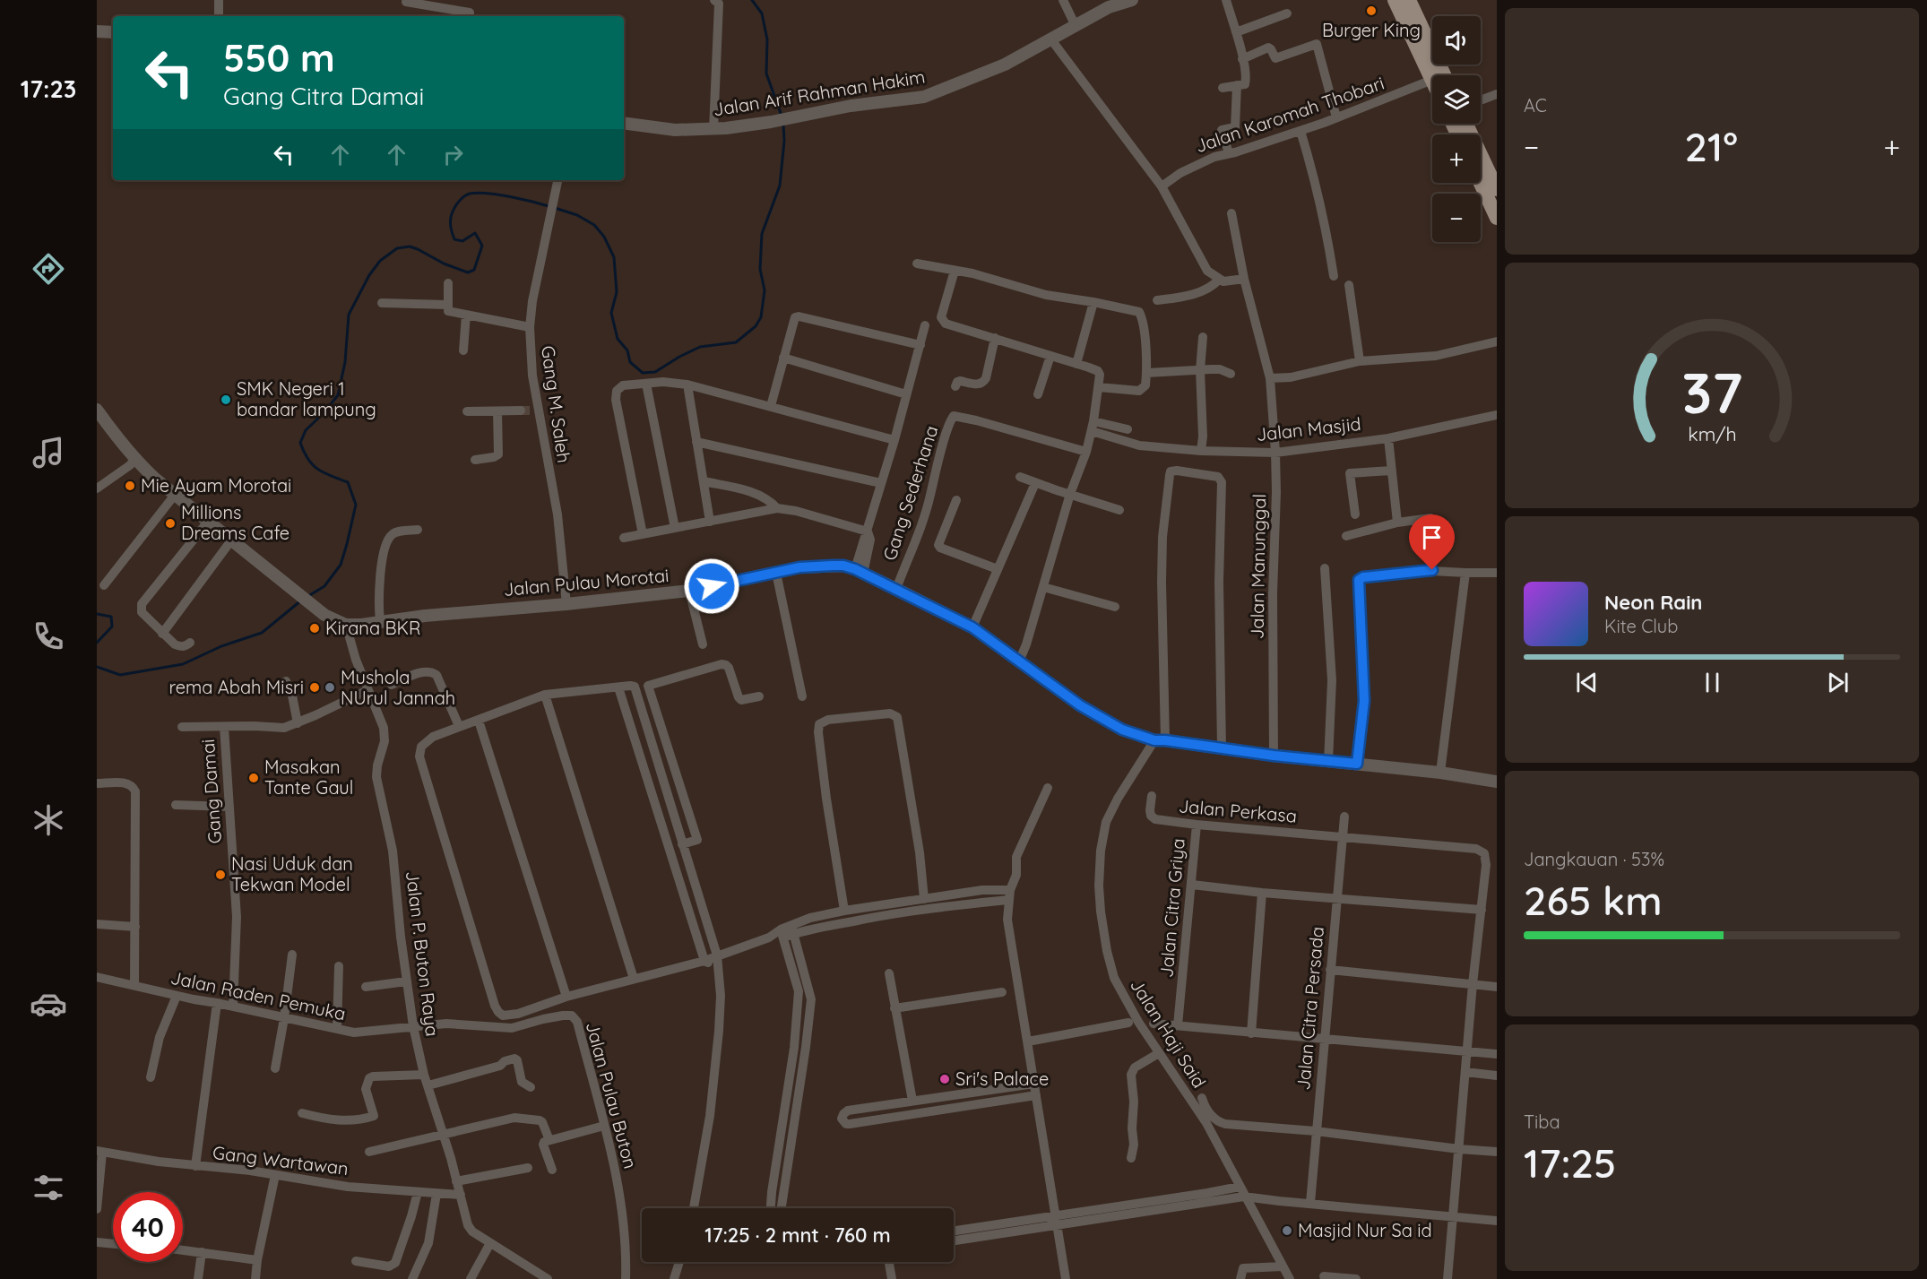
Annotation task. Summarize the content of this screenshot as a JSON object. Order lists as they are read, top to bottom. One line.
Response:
{"streets":{"street":["Jalan Arif Rahman Hakim","Jalan Karomah Thobari","Gang M. Saleh","Jalan Masjid","Gang Sederhana","Jalan Manunggal","Jalan Pulau Morotai","Gang Damai","Jalan Perkasa","Jalan Citra Griya","Jalan P. Buton Raya","Jalan Raden Pemuka","Jalan Citra Persada","Jalan Haji Said","Jalan Pulau Buton","Gang Wartawan"]},"crossings":[["Gang M. Saleh","Jalan Pulau Morotai"],["Jalan Masjid","Jalan Manunggal"],["Gang Sederhana","Jalan Pulau Morotai"],["Jalan Manunggal","Jalan Pulau Morotai"],["Jalan Pulau Morotai","Jalan P. Buton Raya"],["Jalan Pulau Morotai","Jalan Haji Said"],["Gang Damai","Jalan P. Buton Raya"],["Gang Damai","Jalan Raden Pemuka"],["Jalan Perkasa","Jalan Citra Griya"],["Jalan Perkasa","Jalan Citra Persada"],["Jalan P. Buton Raya","Jalan Raden Pemuka"],["Jalan P. Buton Raya","Jalan Pulau Buton"],["Jalan P. Buton Raya","Gang Wartawan"],["Jalan Raden Pemuka","Jalan Pulau Buton"]],"places":["Burger King","SMK Negeri 1 bandar lampung","Mie Ayam Morotai","Millions Dreams Cafe","Kirana BKR","rema Abah Misri","Mushola NUrul Jannah","Masakan Tante Gaul","Nasi Uduk dan Tekwan Model","Sri's Palace","Masjid Nur Sa id"],"page":{"tabs":"17:23","tile":["AC",["Jangkauan · 53%","265 km"],["Tiba","17:25"]],"map_buttons":["+","−"],"turn":["550 m","Gang Citra Damai"],"heat":["−","21°","+"],"song":["Neon Rain","Kite Club"],"limit":"40","trip":"17:25 · 2 mnt · 760 m","gauge":["37","km/h"]}}
